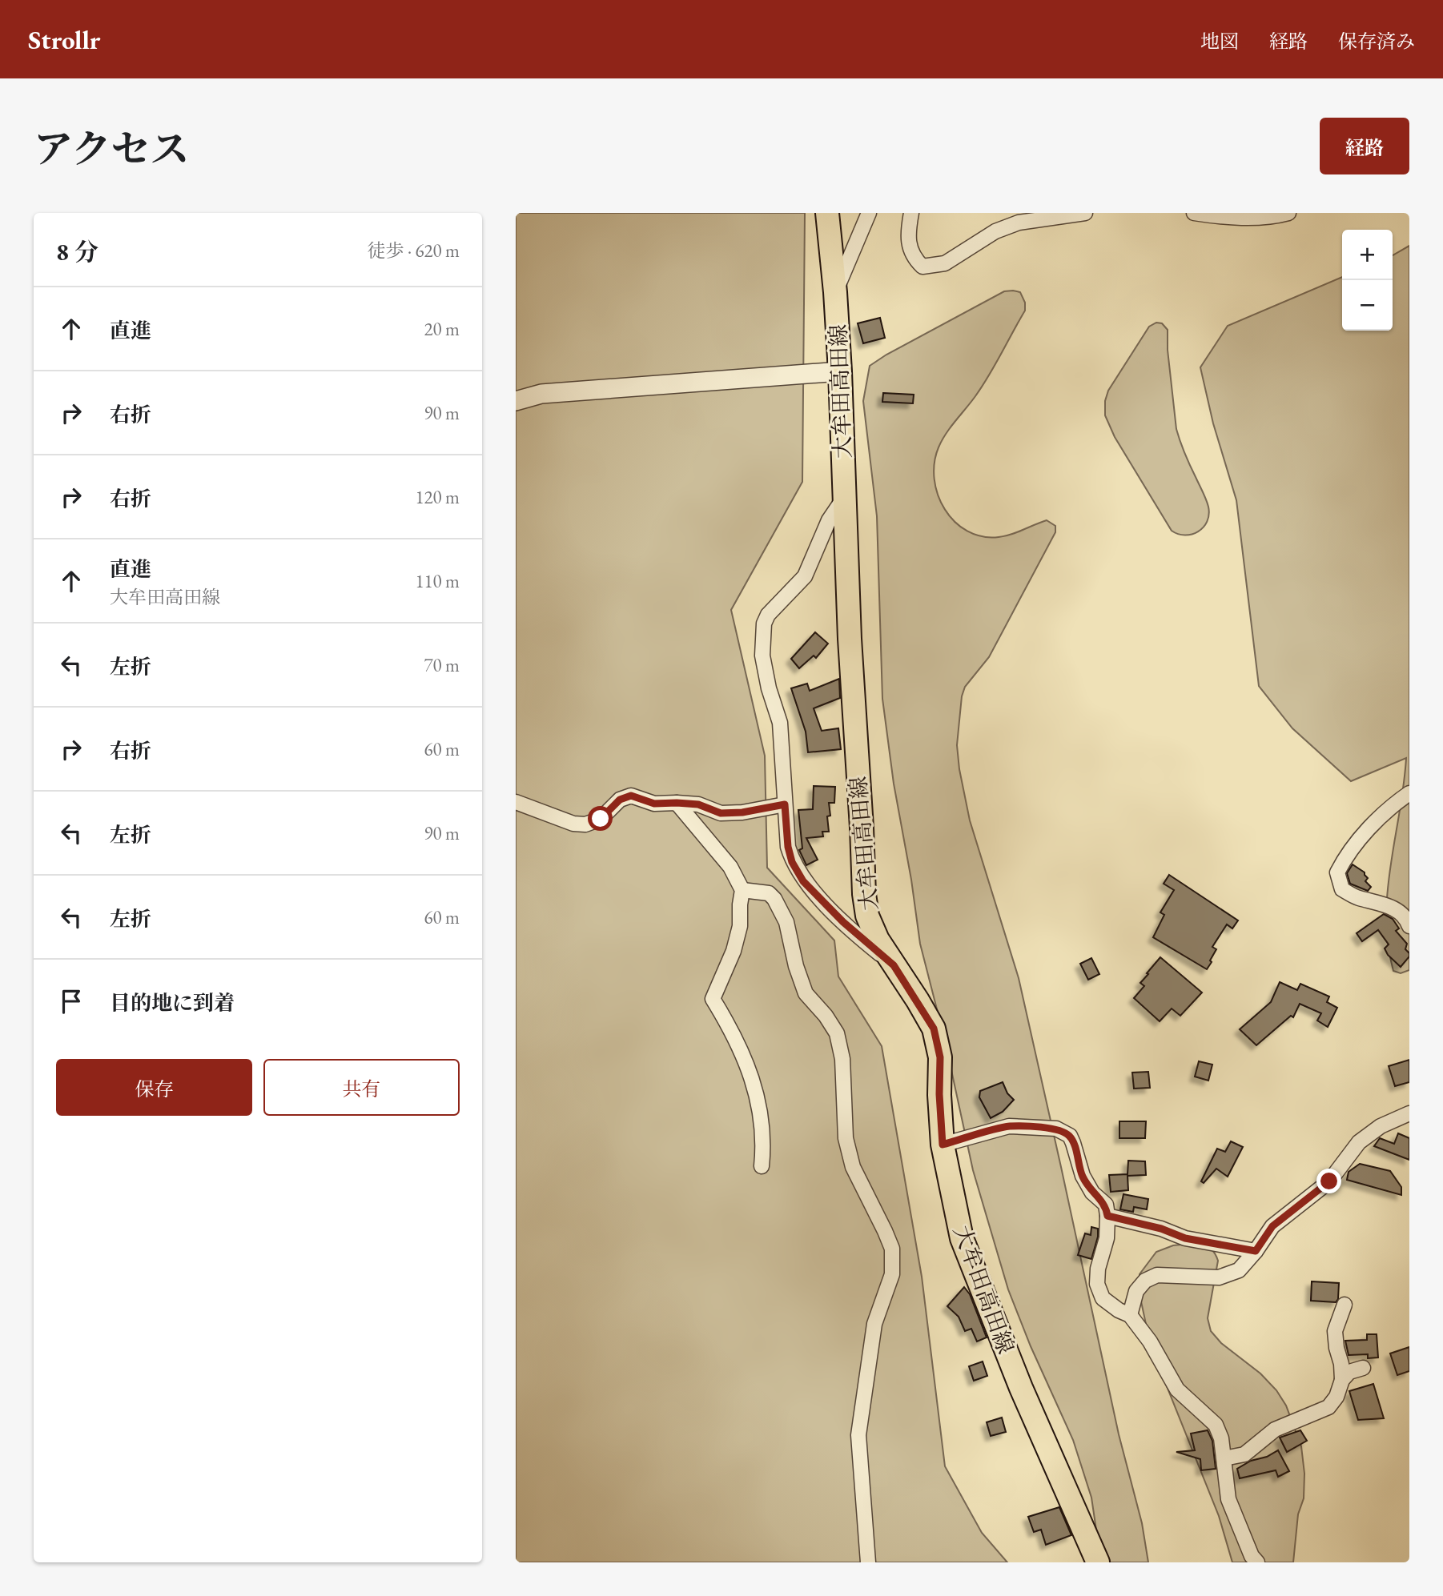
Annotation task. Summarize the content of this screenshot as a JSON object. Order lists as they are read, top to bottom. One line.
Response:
{"streets":{"main road":["大牟田高田線"]},"page":{"header":"Strollr","nav":["地図","経路","保存済み"],"title":"アクセス","buttons":["経路",["保存","共有"]],"heading":["8 分","徒歩 · 620 m"],"map_buttons":["+","−"],"list":[["直進","20 m"],["右折","90 m"],["右折","120 m"],["直進","大牟田高田線","110 m"],["左折","70 m"],["右折","60 m"],["左折","90 m"],["左折","60 m"],"目的地に到着"]}}
